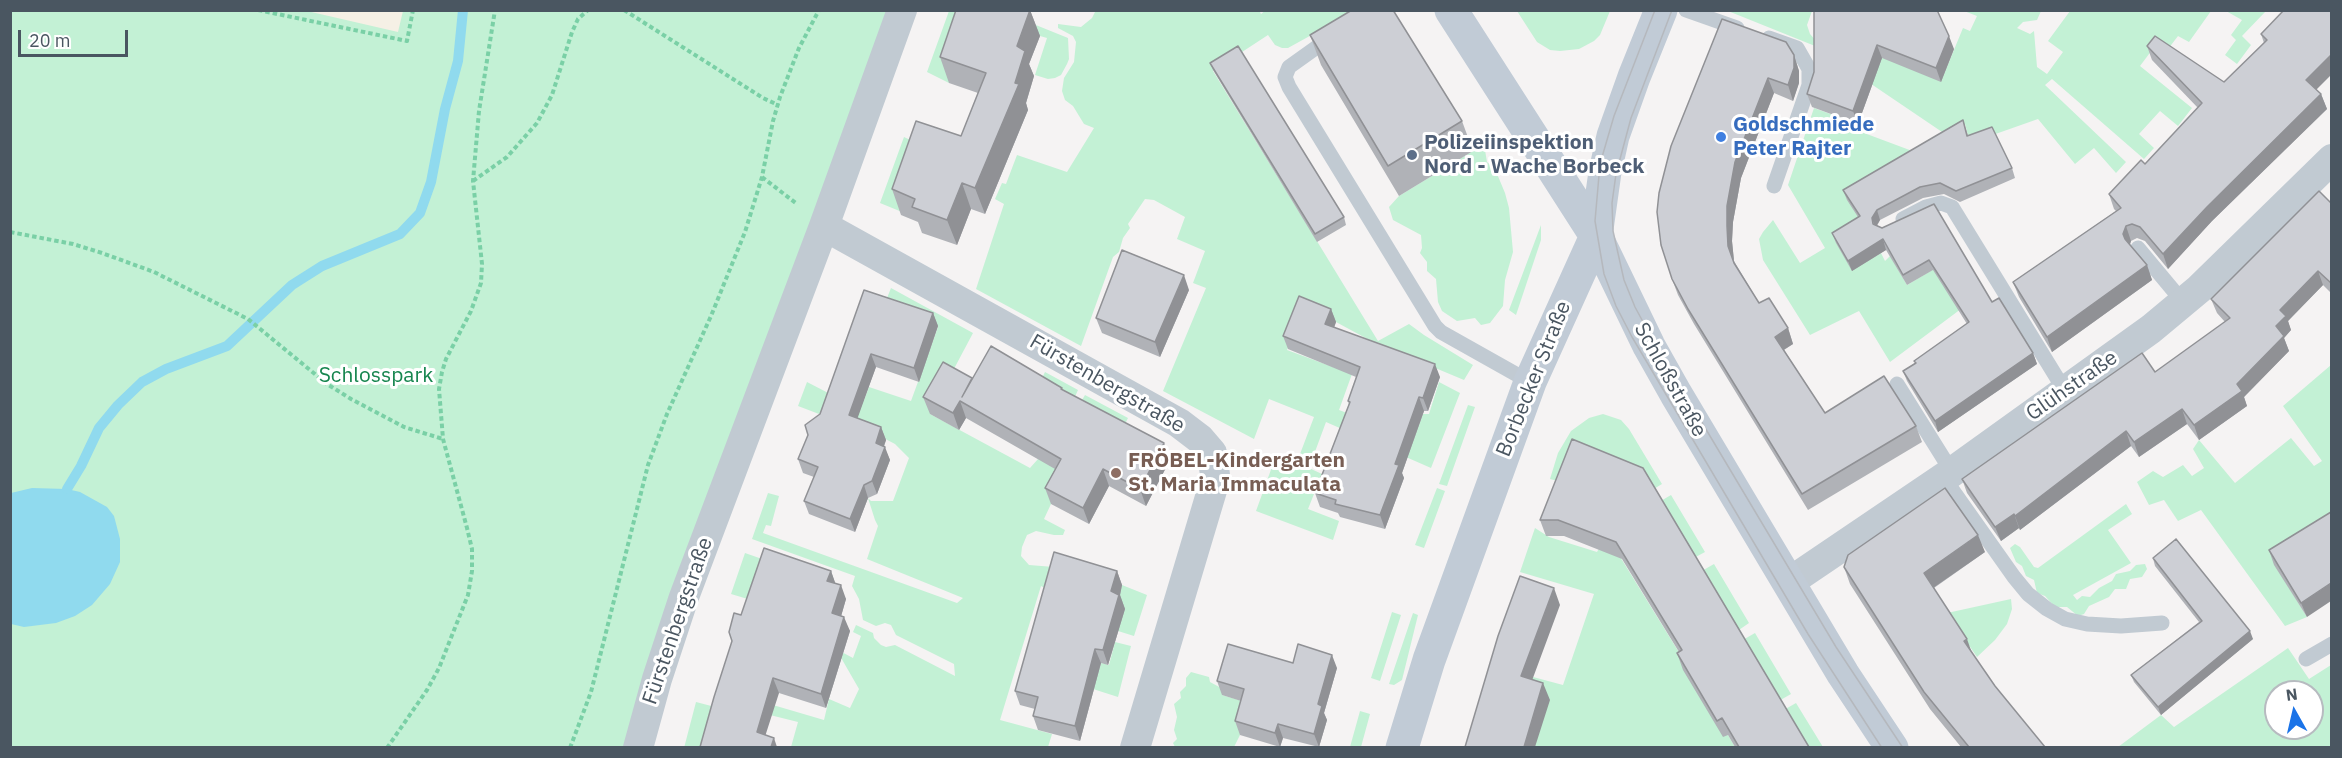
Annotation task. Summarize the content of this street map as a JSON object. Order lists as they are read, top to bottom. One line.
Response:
{"streets":{"street":["Borbecker Straße","Schloßstraße","Fürstenbergstraße","Glühstraße"]},"crossings":[["Borbecker Straße","Schloßstraße"],["Schloßstraße","Glühstraße"]],"parks":["Schlosspark"],"places":["Goldschmiede Peter Rajter","Polizeiinspektion Nord - Wache Borbeck","FRÖBEL-Kindergarten St. Maria Immaculata"],"scale_bar":"20 m","north":"top"}
